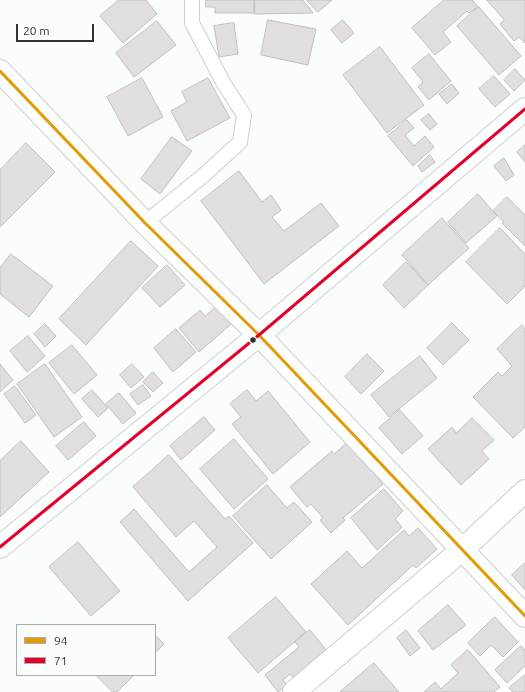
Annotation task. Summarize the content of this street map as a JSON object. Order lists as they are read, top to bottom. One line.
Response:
{"lines":["transit line 94","transit line 71"],"legend":["94","71"],"scale_bar":"20 m"}
